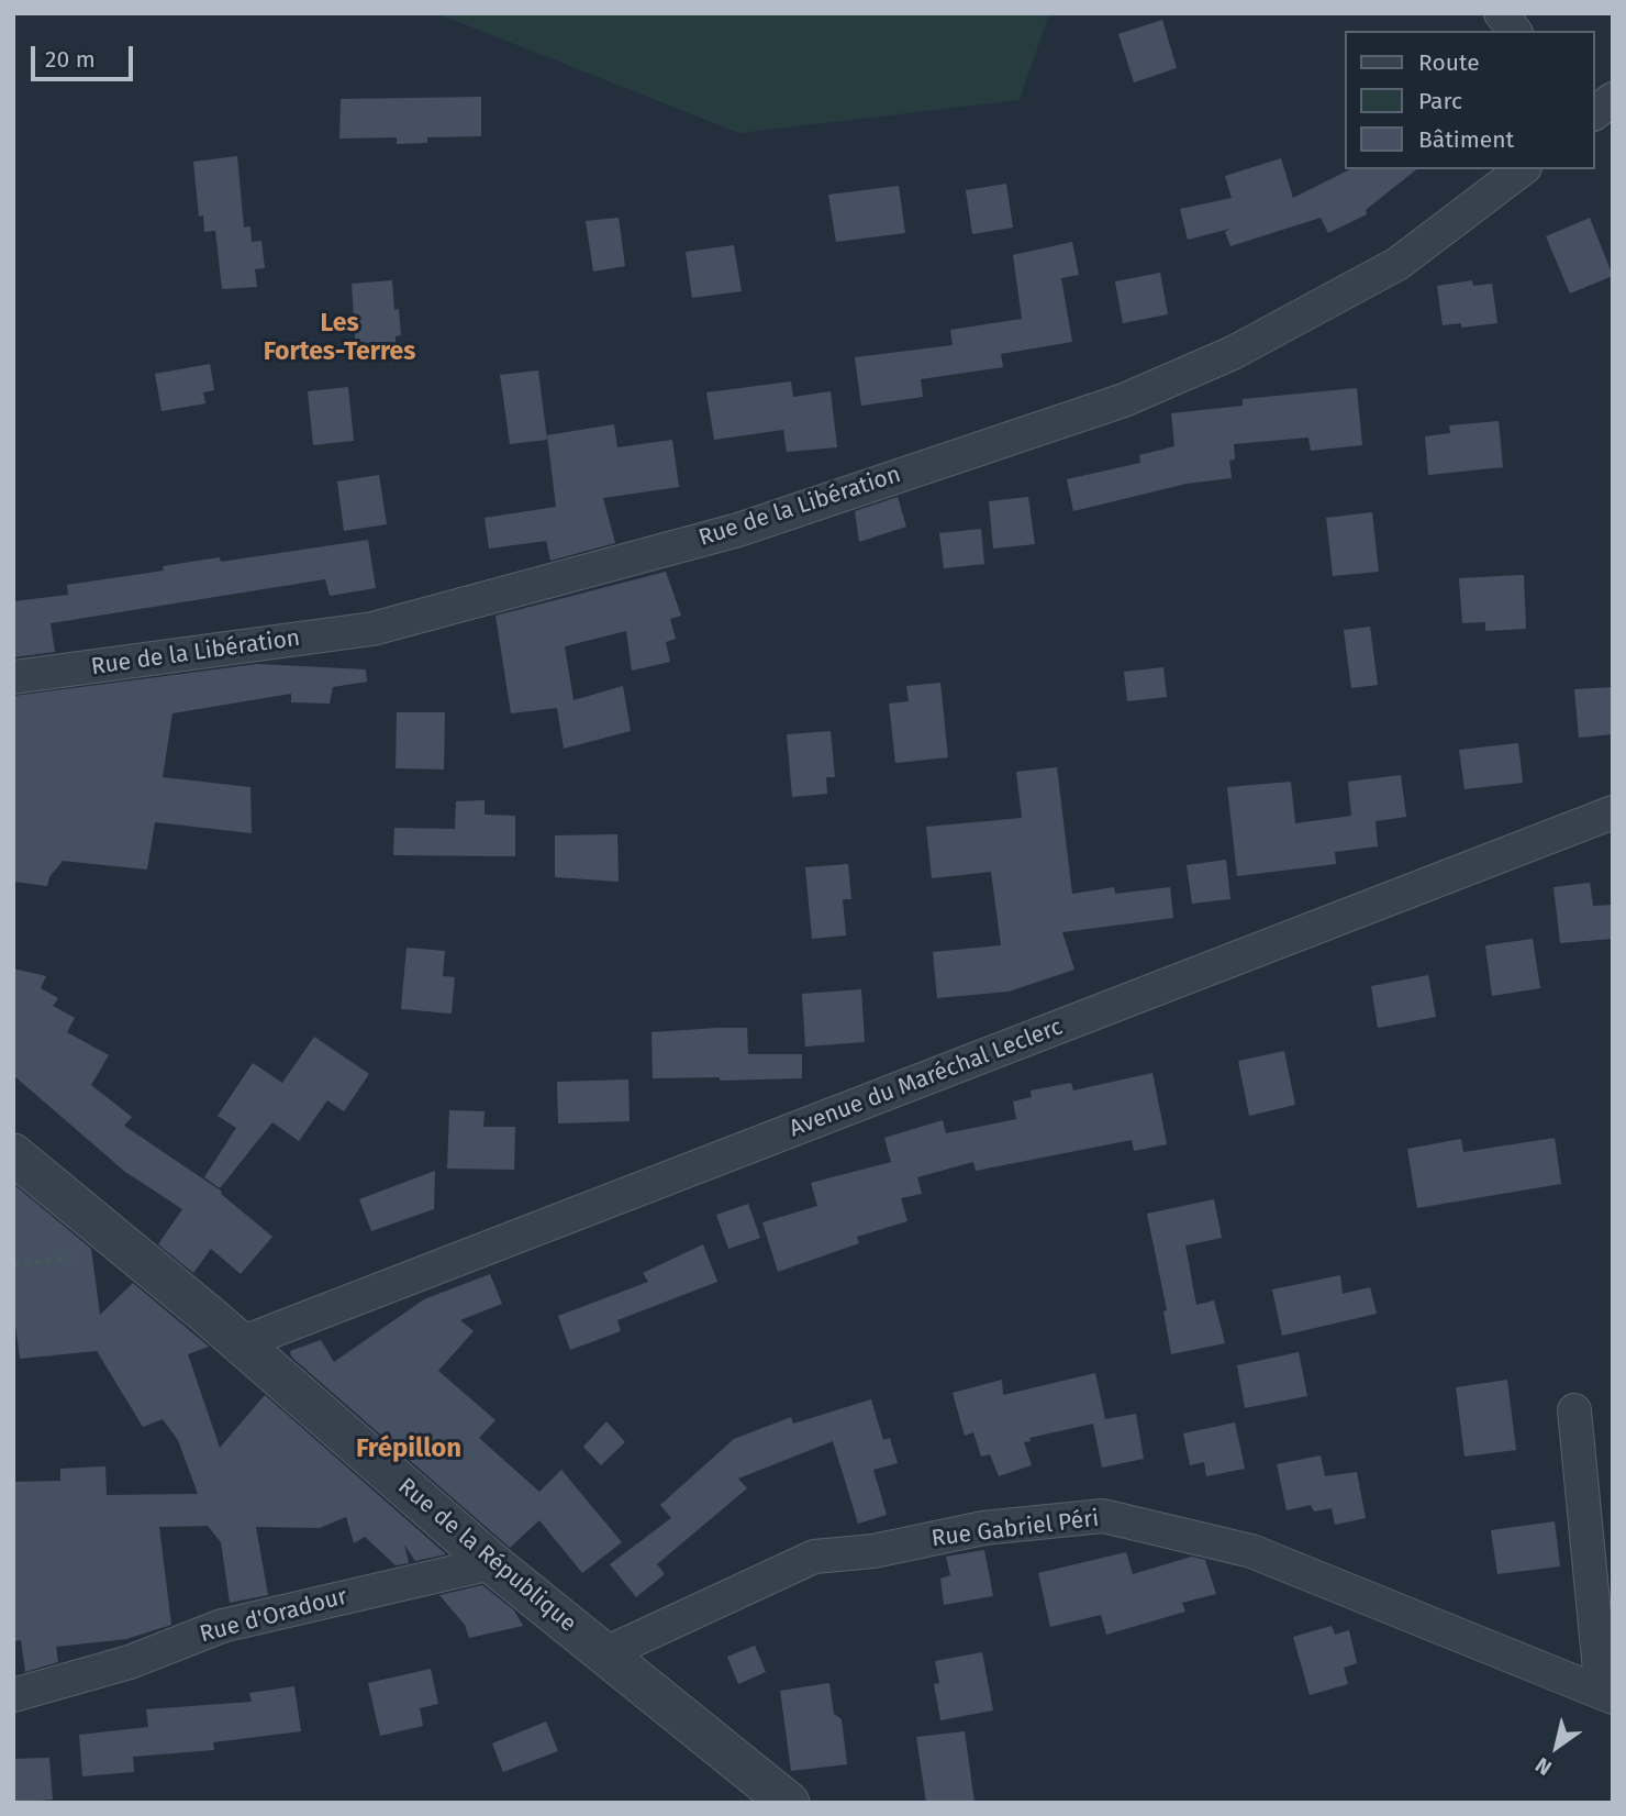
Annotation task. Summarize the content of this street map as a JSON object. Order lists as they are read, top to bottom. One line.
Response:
{"streets":{"street":["Rue de la Libération","Avenue du Maréchal Leclerc","Rue Gabriel Péri","Rue de la République","Rue d'Oradour"]},"crossings":[["Avenue du Maréchal Leclerc","Rue de la République"],["Rue Gabriel Péri","Rue de la République"],["Rue de la République","Rue d'Oradour"]],"districts":["Les Fortes-Terres","Frépillon"],"legend":["Route","Parc","Bâtiment"],"scale_bar":"20 m","north":"bottom left"}
